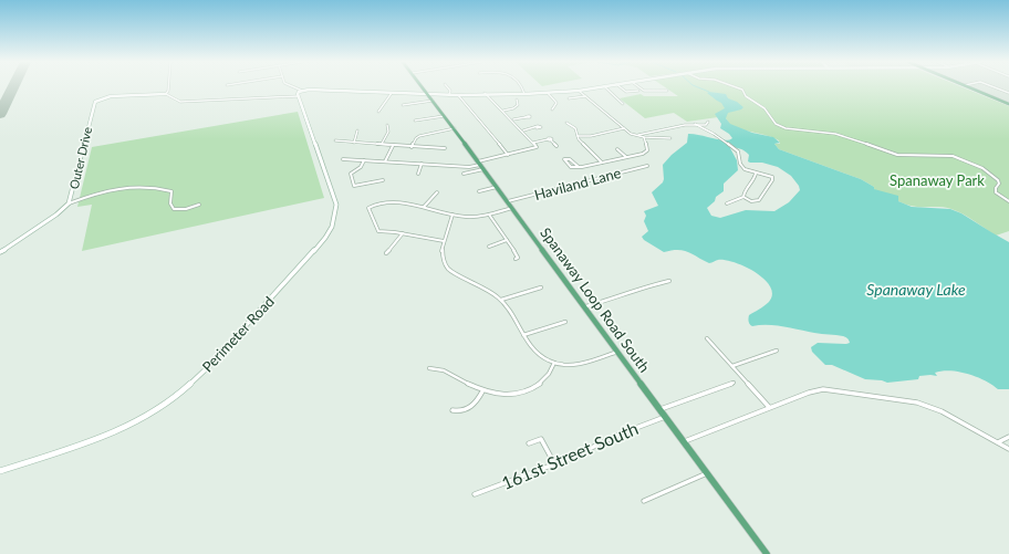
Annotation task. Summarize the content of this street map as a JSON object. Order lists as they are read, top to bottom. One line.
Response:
{"streets":{"main road":["Spanaway Loop Road South"],"street":["Outer Drive","Haviland Lane","Perimeter Road","161st Street South"]},"crossings":[["Haviland Lane","Spanaway Loop Road South"],["Spanaway Loop Road South","161st Street South"]],"water":["Spanaway Lake"],"parks":["Spanaway Park"]}
